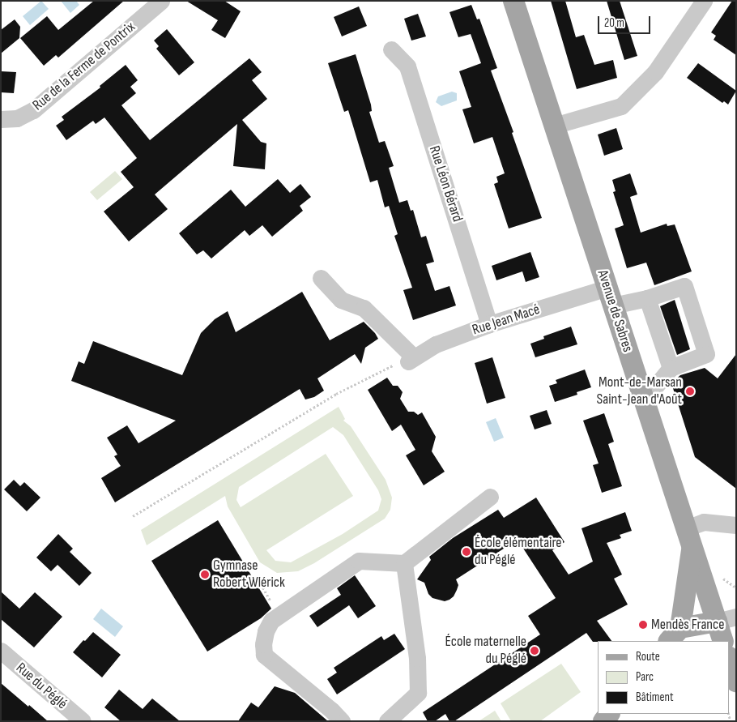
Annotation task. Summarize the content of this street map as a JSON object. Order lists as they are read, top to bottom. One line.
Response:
{"streets":{"main road":["Avenue de Sabres"],"street":["Rue de la Ferme de Pontrix","Rue Léon Bérard","Rue Jean Macé","Rue du Péglé"]},"crossings":[["Rue Léon Bérard","Rue Jean Macé"],["Avenue de Sabres","Rue Jean Macé"]],"places":["Mont-de-Marsan Saint-Jean d'Août","École élémentaire du Péglé","Gymnase Robert Wlérick","Mendès France","École maternelle du Péglé"],"legend":["Route","Parc","Bâtiment"],"scale_bar":"20 m"}
